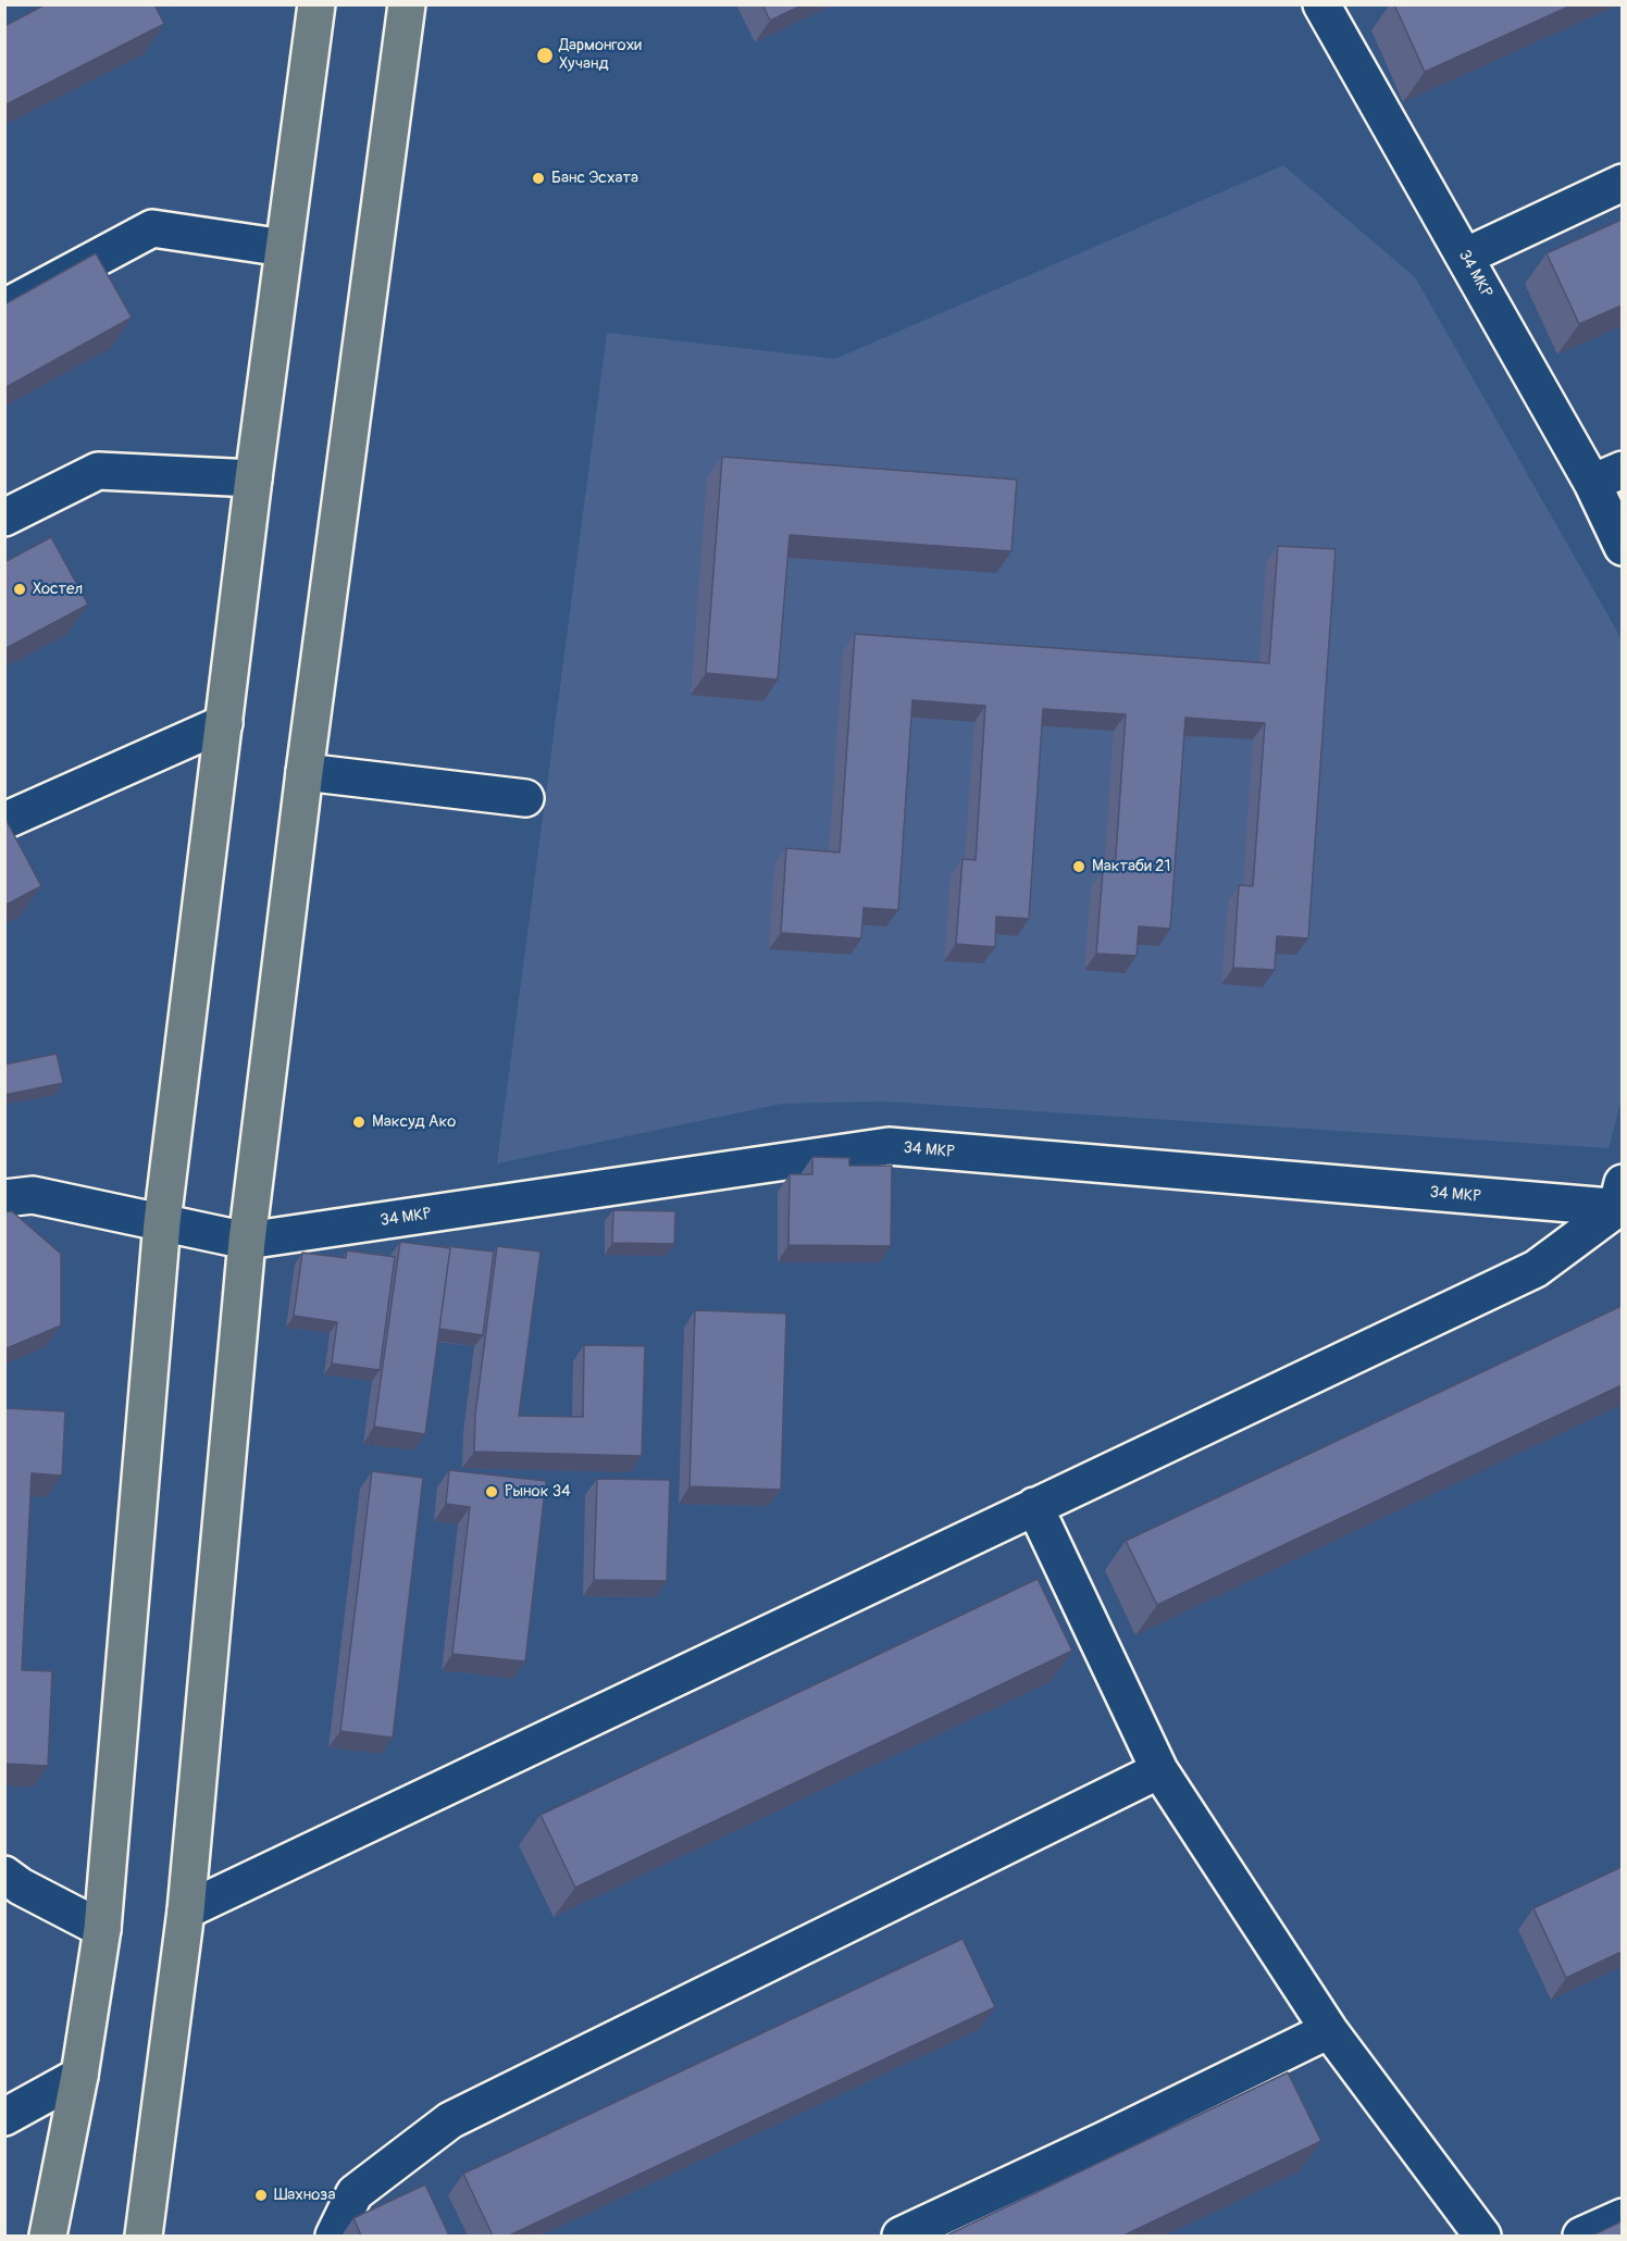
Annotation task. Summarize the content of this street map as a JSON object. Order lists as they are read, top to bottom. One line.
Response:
{"streets":{"street":["34 МКР"]},"places":["Дармонгохи Хучанд","Банс Эсхата","Хостел","Мактаби 21","Максуд Ако","Рынок 34","Шахноза"]}
